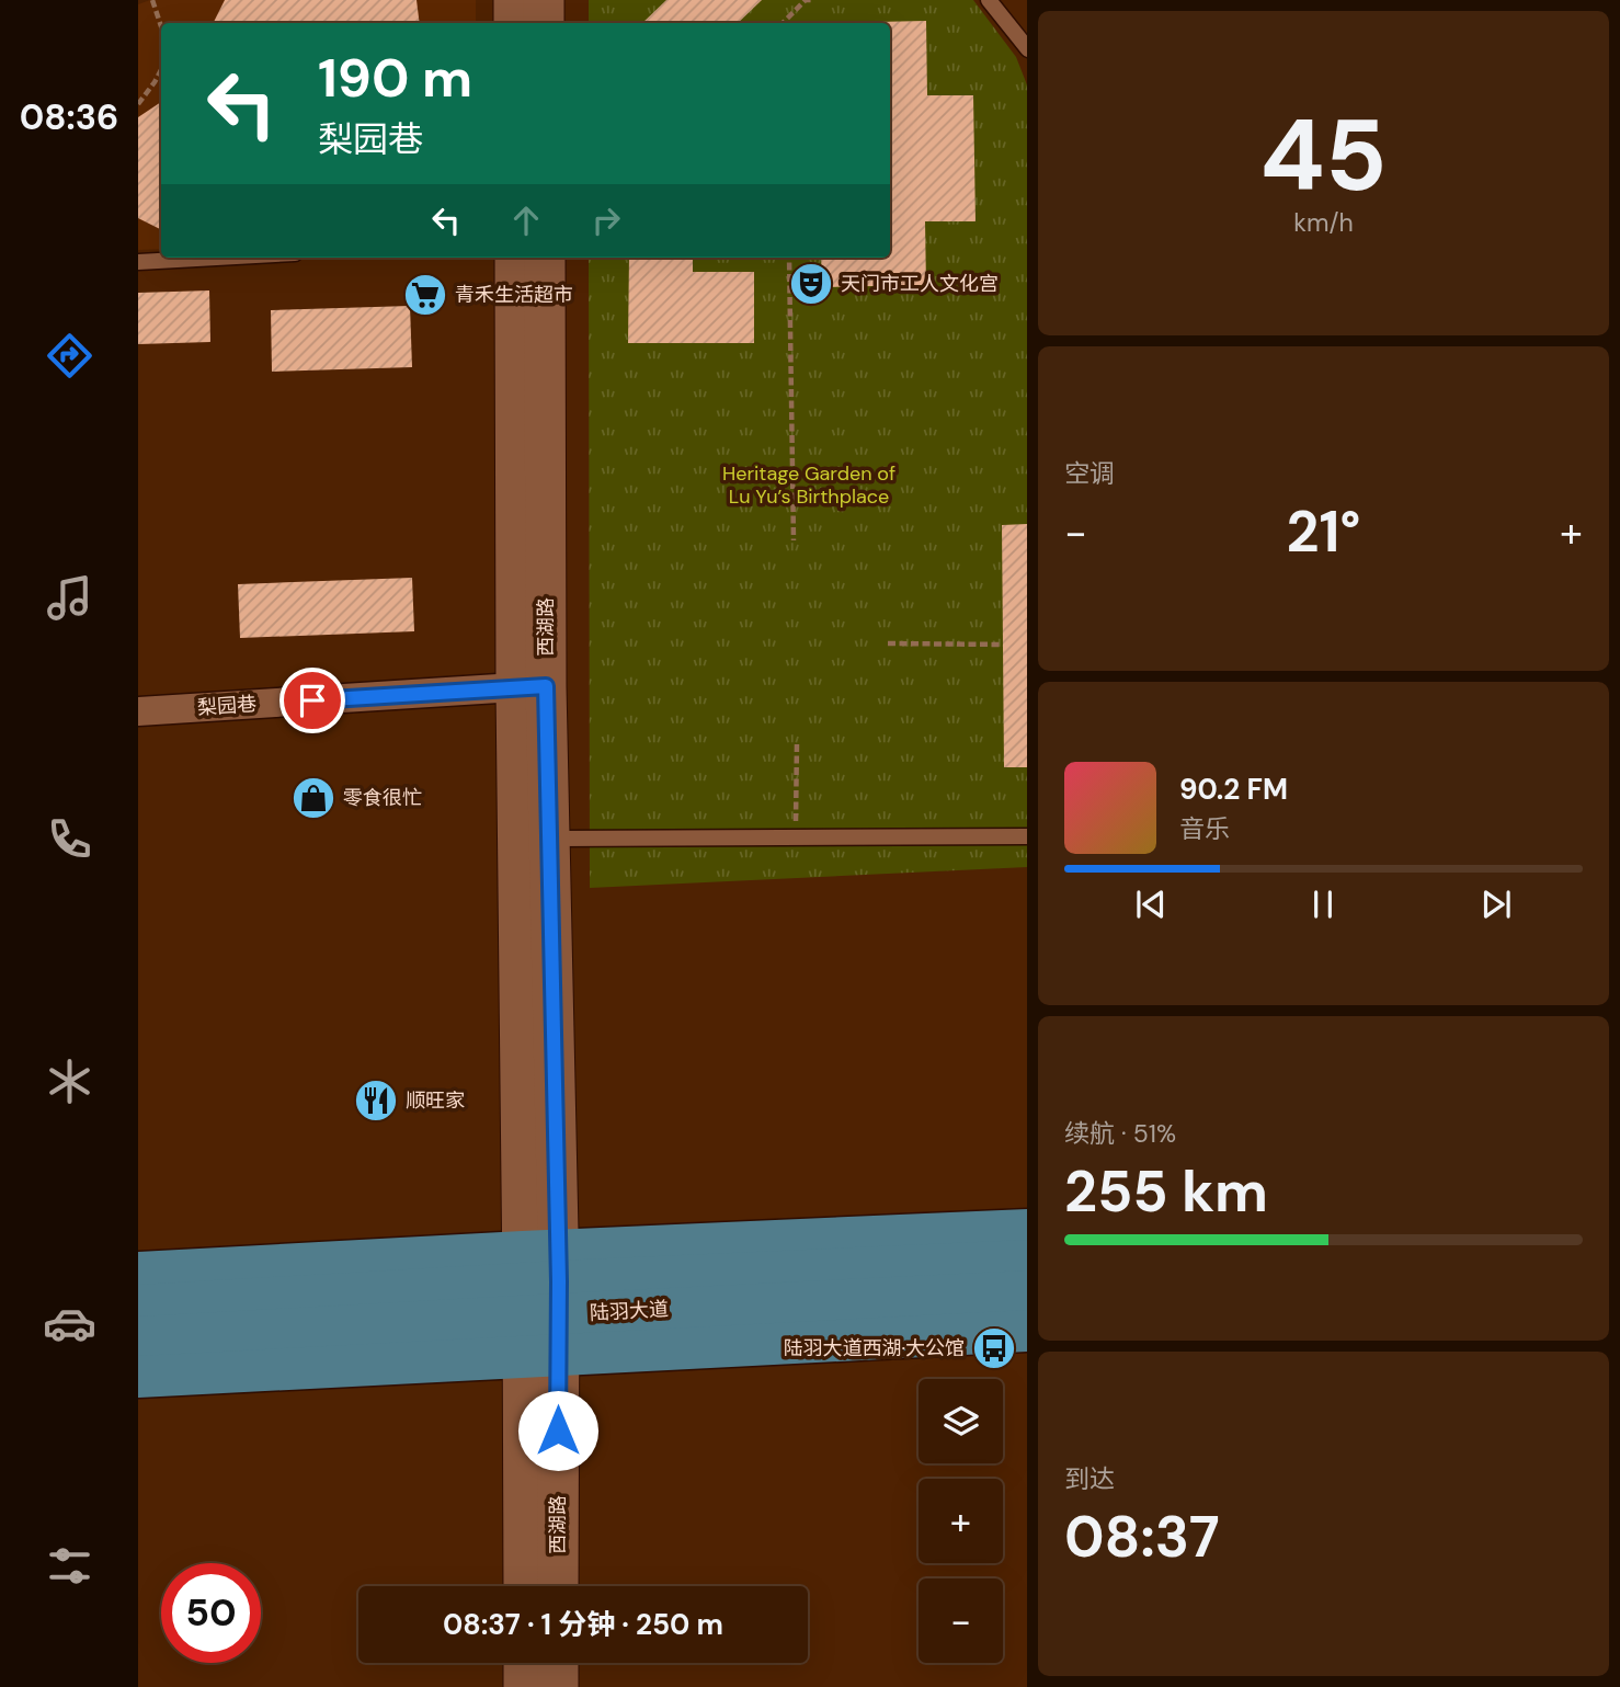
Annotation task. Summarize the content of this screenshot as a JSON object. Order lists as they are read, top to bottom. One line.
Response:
{"streets":{"main road":["西湖路","陆羽大道"],"street":["梨园巷"]},"crossings":[["西湖路","梨园巷"],["西湖路","陆羽大道"]],"parks":["Heritage Garden of Lu Yu’s Birthplace"],"places":{"theatre":["天门市工人文化宫"],"supermarket":["青禾生活超市"],"shop":["零食很忙"],"restaurant":["顺旺家"],"bus stop":["陆羽大道西湖·大公馆"]},"page":{"tabs":"08:36","tile":[["45","km/h"],"空调",["续航 · 51%","255 km"],["到达","08:37"]],"turn":["190 m","梨园巷"],"heat":["−","21°","+"],"song":["90.2 FM","音乐"],"map_buttons":["+","−"],"limit":"50","trip":"08:37 · 1 分钟 · 250 m"}}
